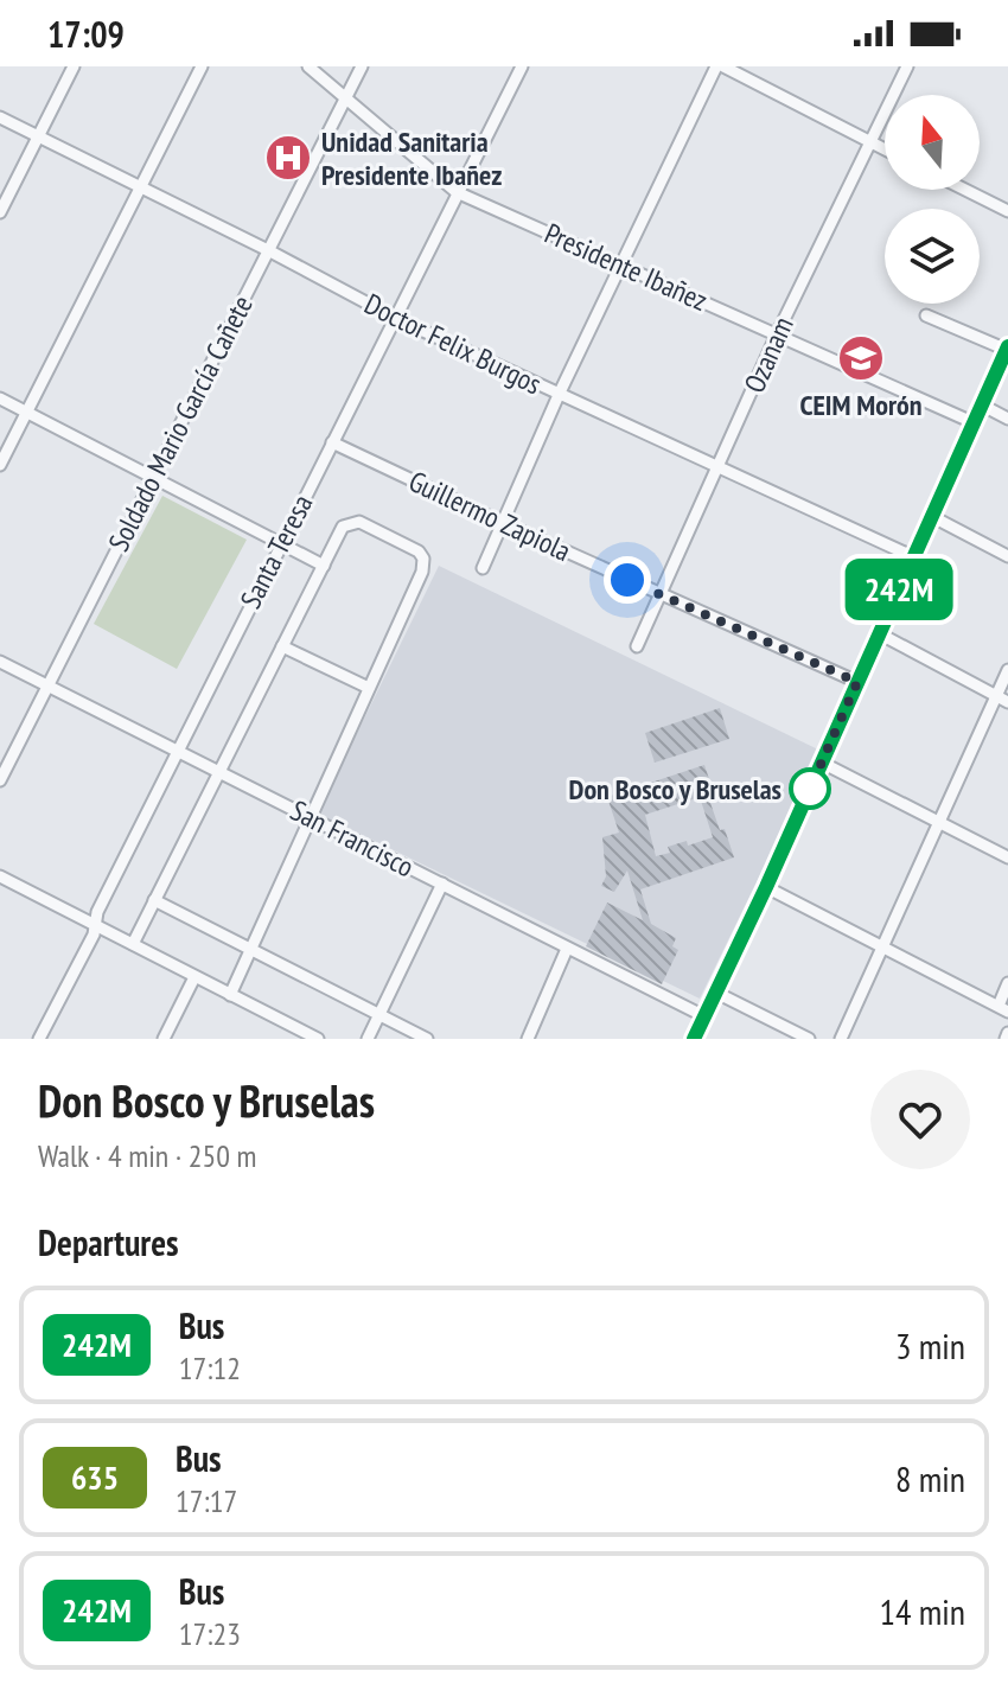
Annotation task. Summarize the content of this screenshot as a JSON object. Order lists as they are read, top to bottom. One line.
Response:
{"streets":{"street":["Presidente Ibañez","Doctor Felix Burgos","Ozanam","Soldado Mario García Cañete","Guillermo Zapiola","Santa Teresa","San Francisco"]},"crossings":[["Presidente Ibañez","Ozanam"],["Presidente Ibañez","Soldado Mario García Cañete"],["Presidente Ibañez","Santa Teresa"],["Doctor Felix Burgos","Ozanam"],["Doctor Felix Burgos","Soldado Mario García Cañete"],["Doctor Felix Burgos","Santa Teresa"],["Ozanam","Guillermo Zapiola"],["Soldado Mario García Cañete","San Francisco"],["Guillermo Zapiola","Santa Teresa"],["Santa Teresa","San Francisco"]],"places":{"hospital":["Unidad Sanitaria Presidente Ibañez"],"school or university":["CEIM Morón"],"other":["Don Bosco y Bruselas"]},"lines":["bus line 242M"],"north":"top","page":{"status":"17:09","on_map":"242M","heading":[["Don Bosco y Bruselas","Walk · 4 min · 250 m"],"Departures"],"list":[{"mark":"242M","name":"Bus","note":"17:12","value":"3 min"},{"mark":"635","name":"Bus","note":"17:17","value":"8 min"},{"mark":"242M","name":"Bus","note":"17:23","value":"14 min"}]}}
